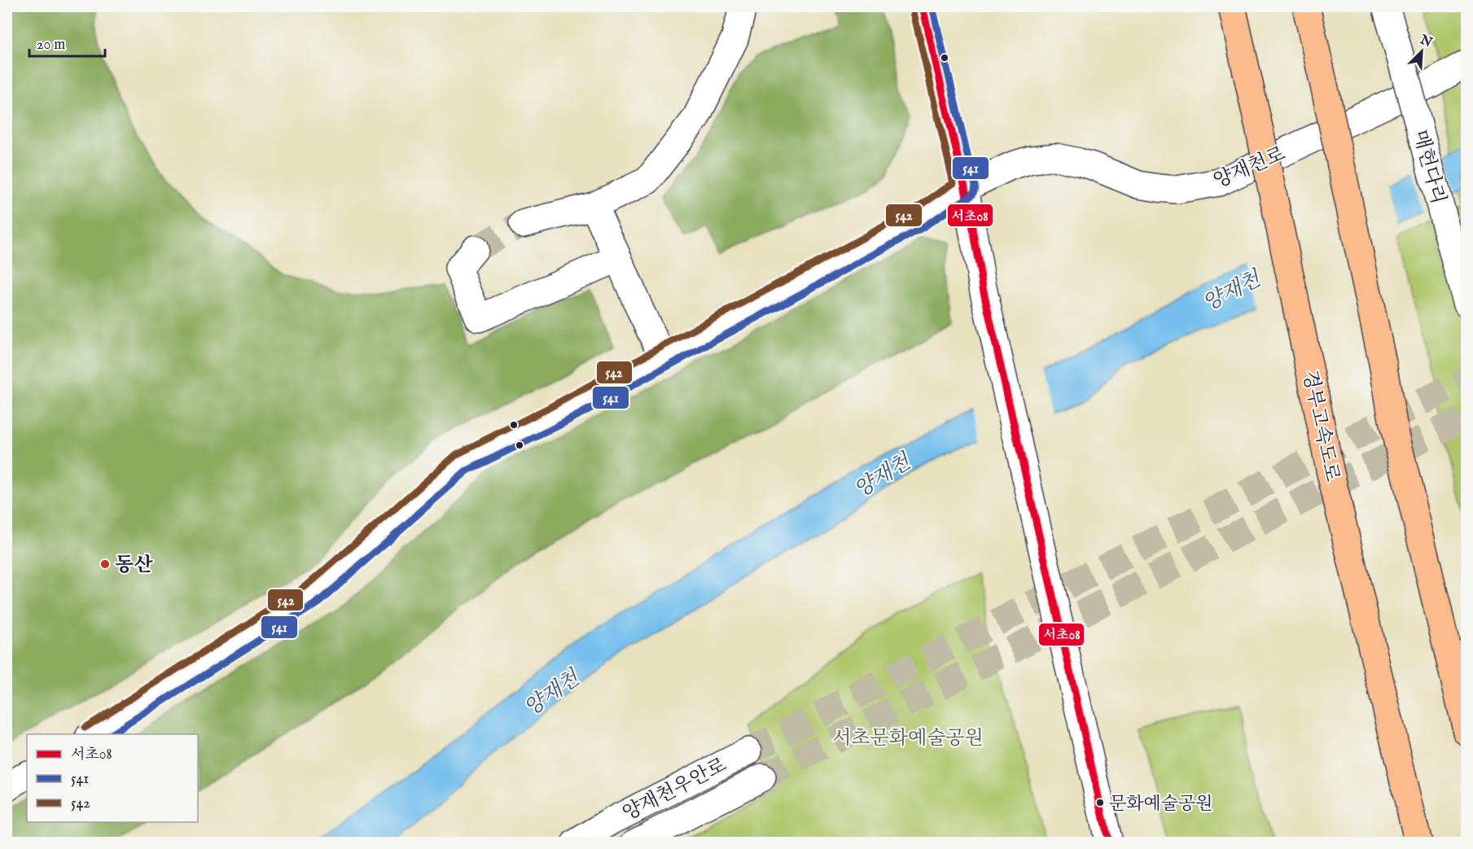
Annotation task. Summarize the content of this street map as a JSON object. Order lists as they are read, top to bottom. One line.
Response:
{"streets":{"highway":["경부고속도로"],"street":["양재천로","매헌다리","양재천우안로"]},"water":["양재천"],"parks":["서초문화예술공원"],"places":["동산","문화예술공원"],"lines":["transit line 서초08","transit line 541","transit line 542"],"legend":["서초08","541","542"],"scale_bar":"20 m","north":"top right"}
